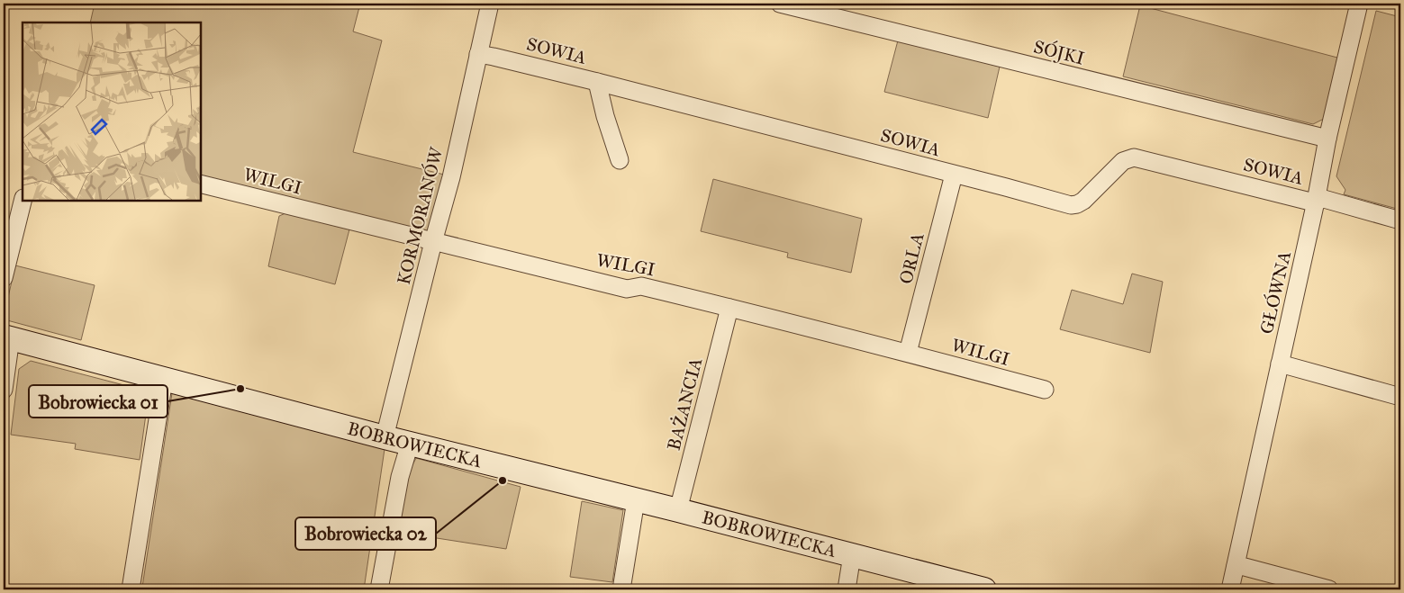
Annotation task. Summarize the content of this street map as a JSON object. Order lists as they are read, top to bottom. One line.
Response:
{"streets":{"street":["SOWIA","SÓJKI","WILGI","KORMORANÓW","ORLA","GŁÓWNA","BAŻANCIA","BOBROWIECKA"]},"crossings":[["SOWIA","KORMORANÓW"],["SOWIA","ORLA"],["SOWIA","GŁÓWNA"],["SÓJKI","GŁÓWNA"],["WILGI","KORMORANÓW"],["WILGI","ORLA"],["WILGI","BAŻANCIA"],["KORMORANÓW","BOBROWIECKA"],["BAŻANCIA","BOBROWIECKA"]],"places":["Bobrowiecka 01","Bobrowiecka 02"]}
